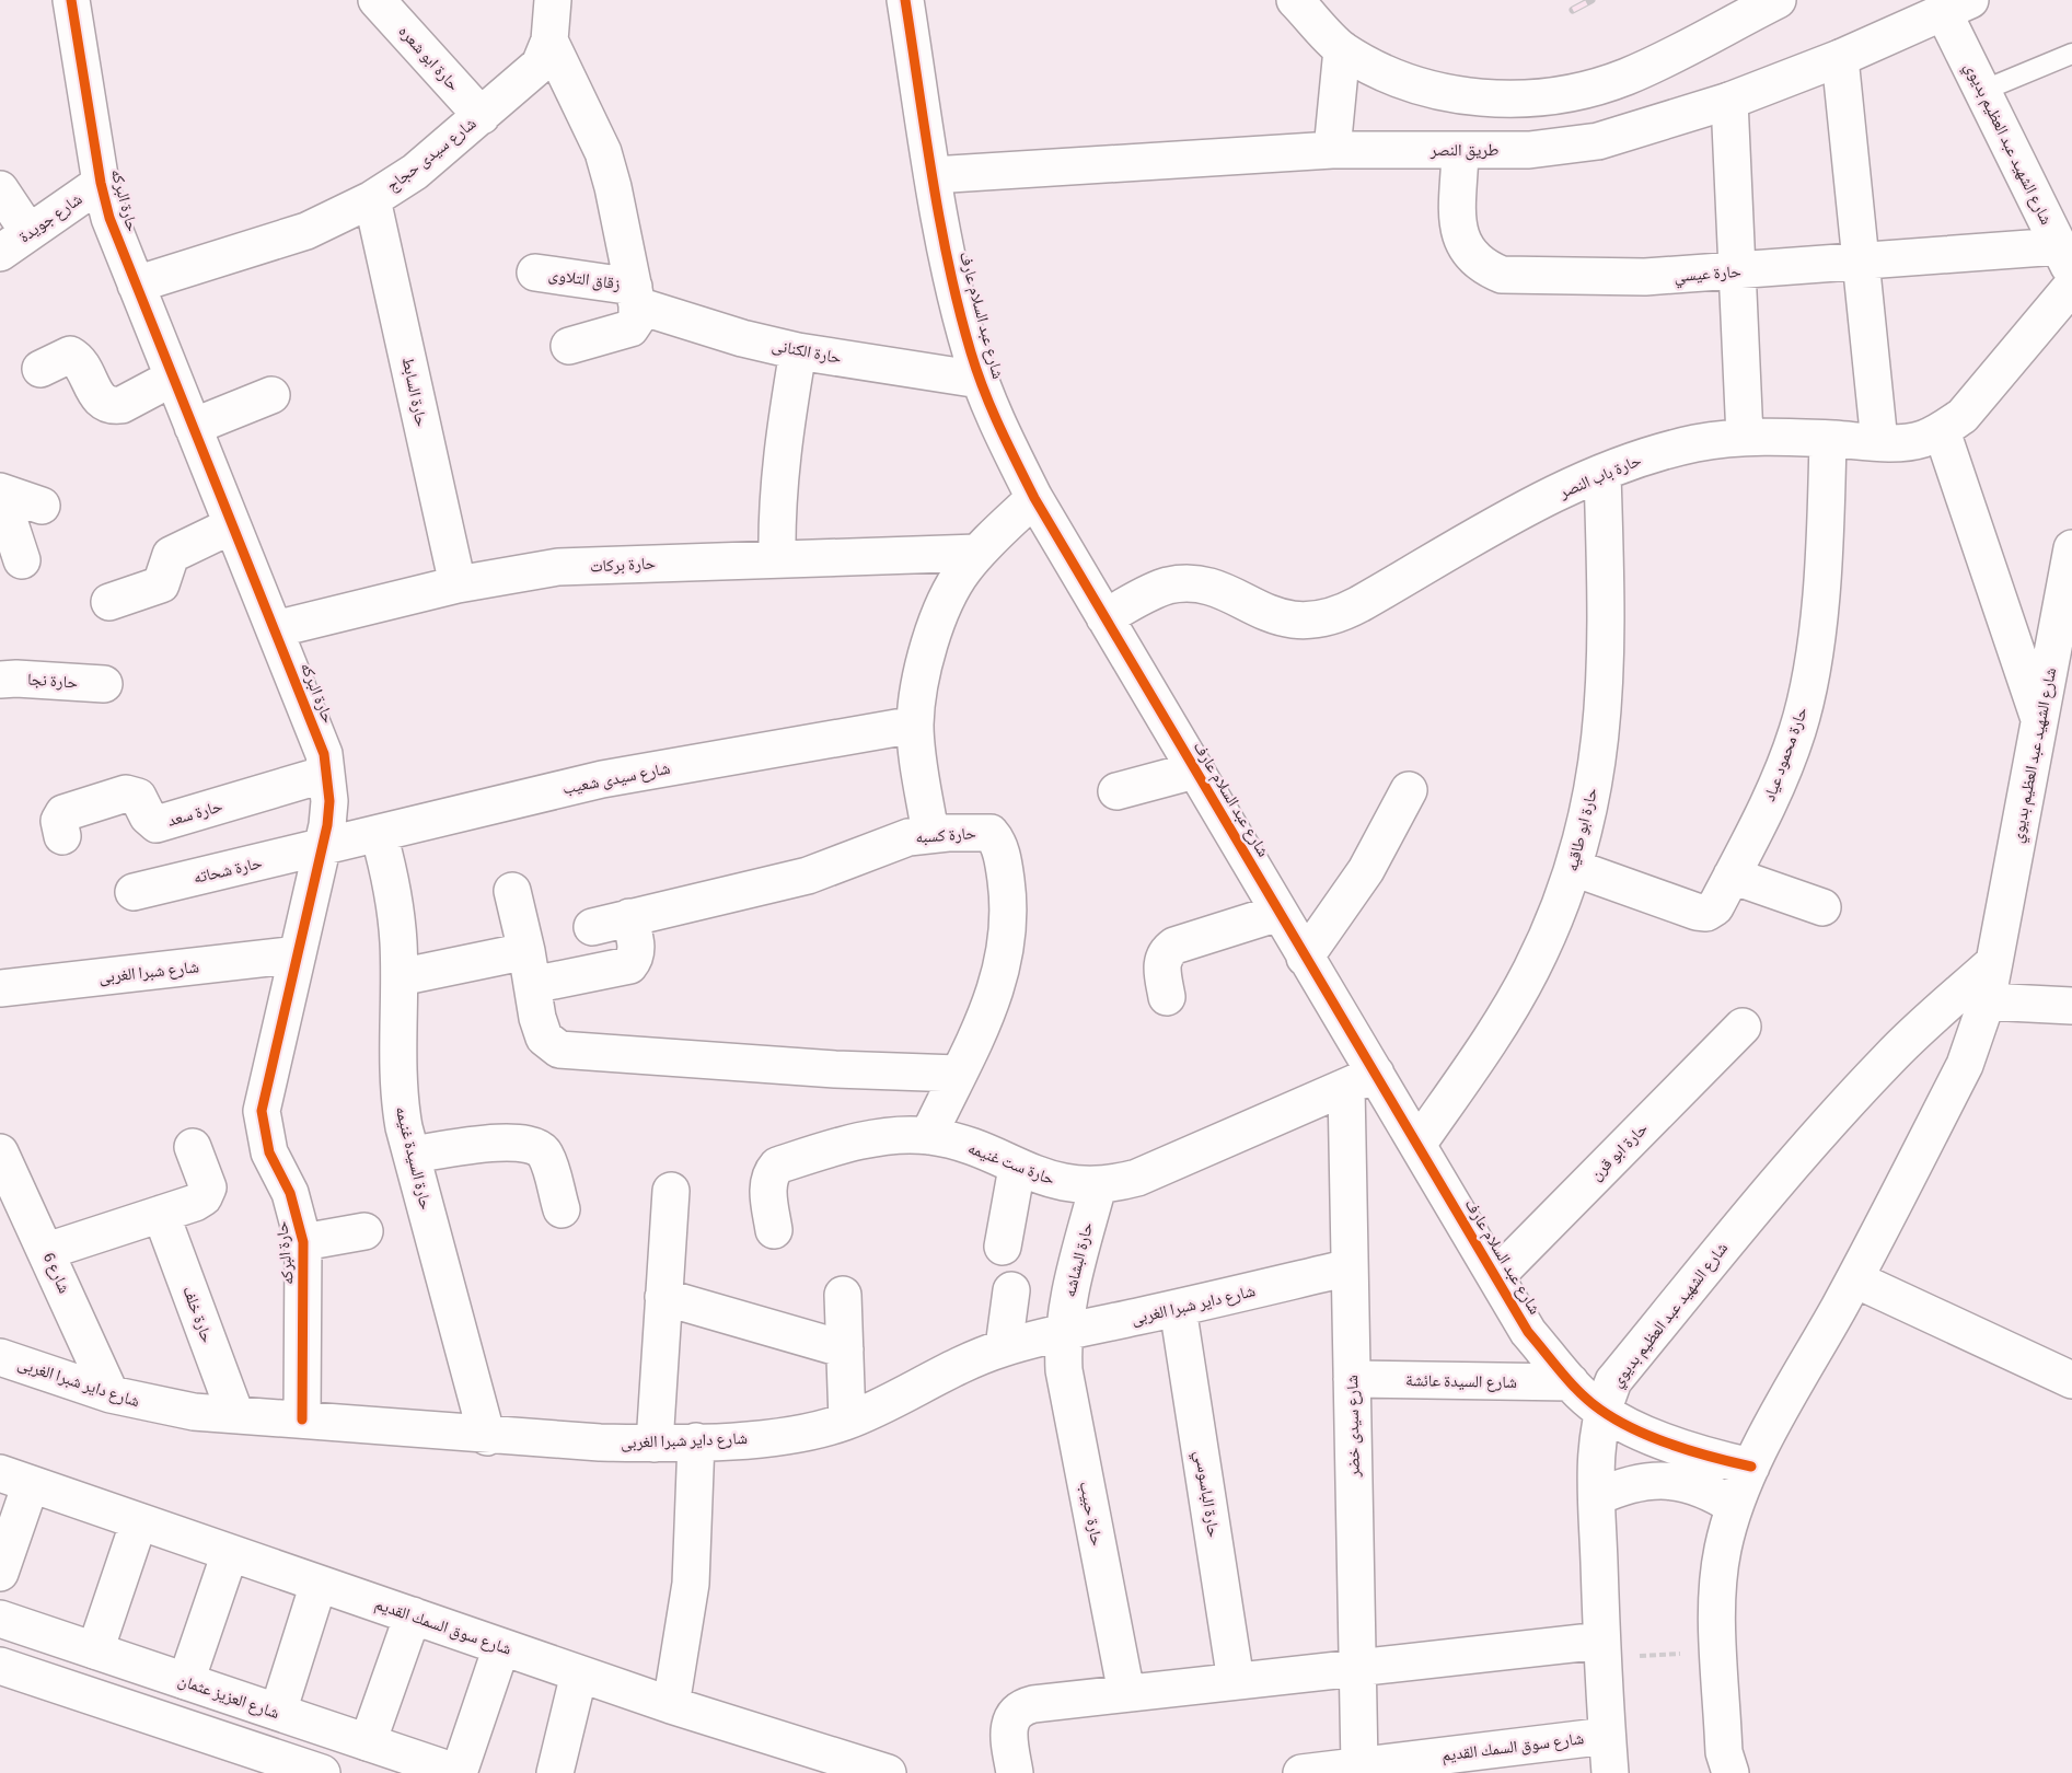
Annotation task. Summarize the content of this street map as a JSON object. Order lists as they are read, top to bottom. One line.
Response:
{"streets":{"street":["حارة ابو شعره","شارع الشهيد عبد العظيم بديوي","طريق النصر","شارع سيدى حجاج","حارة البركه","شارع جويدة","حارة عيسي","زقاق التلاوى","شارع عبد السلام عارف","حارة الكنانى","حارة السابط","حارة باب النصر","حارة بركات","حارة نجا","حارة محمود عياد","شارع سيدى شعيب","حارة سعد","حارة ابو طاقيه","حارة كسبه","حارة شحاته","شارع شبرا الغربى","حارة ابو قرن","حارة السيدة غنيمه","حارة ست غنيمه","حارة البشاشه","شارع 6","شارع داير شبرا الغربى","حارة خلف","شارع السيدة عائشة","شارع سيدى خضر","حارة الباسوسي","حارة حبيب","شارع سوق السمك القديم","شارع العزيز عثمان"]},"crossings":[["حارة ابو شعره","شارع سيدى حجاج"],["شارع الشهيد عبد العظيم بديوي","طريق النصر"],["شارع الشهيد عبد العظيم بديوي","حارة عيسي"],["شارع الشهيد عبد العظيم بديوي","شارع عبد السلام عارف"],["شارع الشهيد عبد العظيم بديوي","شارع سوق السمك القديم"],["طريق النصر","حارة عيسي"],["طريق النصر","شارع عبد السلام عارف"],["شارع سيدى حجاج","حارة البركه"],["شارع سيدى حجاج","حارة السابط"],["حارة البركه","شارع جويدة"],["حارة البركه","حارة بركات"],["حارة البركه","شارع سيدى شعيب"],["حارة البركه","حارة سعد"],["حارة البركه","حارة شحاته"],["حارة البركه","شارع شبرا الغربى"],["حارة البركه","شارع داير شبرا الغربى"],["زقاق التلاوى","حارة الكنانى"],["شارع عبد السلام عارف","حارة الكنانى"],["شارع عبد السلام عارف","حارة باب النصر"],["شارع عبد السلام عارف","حارة ابو طاقيه"],["شارع عبد السلام عارف","حارة ابو قرن"],["شارع عبد السلام عارف","حارة ست غنيمه"],["شارع عبد السلام عارف","شارع السيدة عائشة"],["شارع عبد السلام عارف","شارع سيدى خضر"],["حارة السابط","حارة بركات"],["حارة باب النصر","حارة محمود عياد"],["حارة باب النصر","حارة ابو طاقيه"],["حارة محمود عياد","حارة ابو طاقيه"],["شارع سيدى شعيب","حارة شحاته"],["شارع سيدى شعيب","حارة السيدة غنيمه"],["حارة كسبه","حارة ست غنيمه"],["حارة السيدة غنيمه","شارع داير شبرا الغربى"],["حارة ست غنيمه","حارة البشاشه"],["حارة ست غنيمه","شارع سيدى خضر"],["حارة البشاشه","شارع داير شبرا الغربى"],["حارة البشاشه","حارة حبيب"],["شارع 6","شارع داير شبرا الغربى"],["شارع داير شبرا الغربى","حارة خلف"],["شارع داير شبرا الغربى","شارع سيدى خضر"],["شارع داير شبرا الغربى","حارة الباسوسي"],["شارع داير شبرا الغربى","حارة حبيب"],["شارع السيدة عائشة","شارع سيدى خضر"],["شارع سيدى خضر","شارع سوق السمك القديم"]]}
